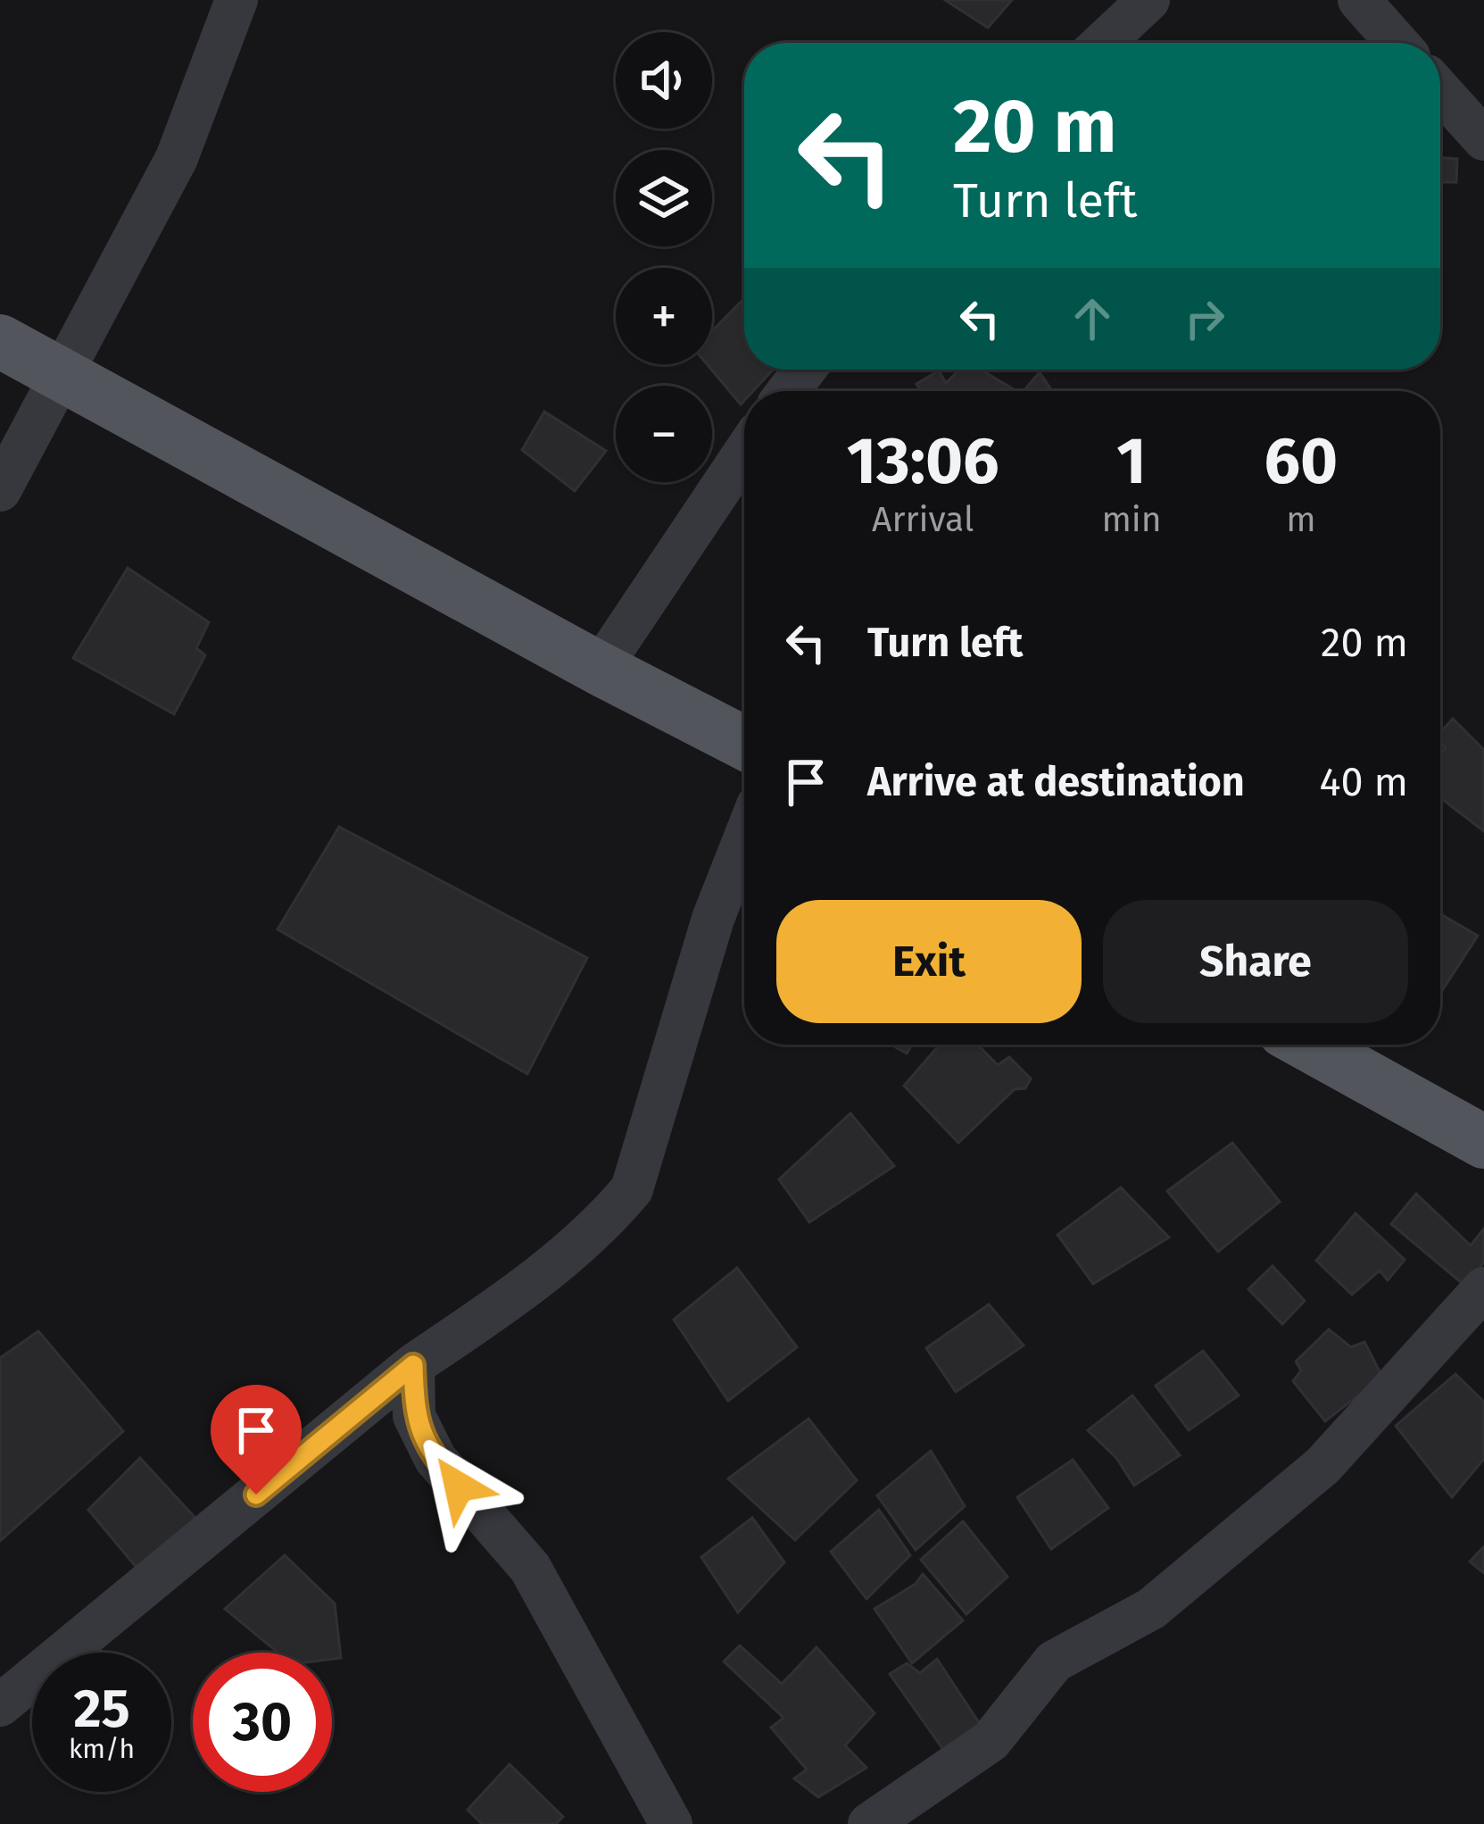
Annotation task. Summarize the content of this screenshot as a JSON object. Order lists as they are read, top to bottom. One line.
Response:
{"page":{"map_buttons":["+","−"],"turn":["20 m","Turn left"],"eta":["13:06","Arrival","1","min","60","m"],"list":[{"name":"Turn left","value":"20 m"},{"name":"Arrive at destination","value":"40 m"}],"buttons":["Exit","Share"],"speed":"25 km/h","limit":"30"}}
